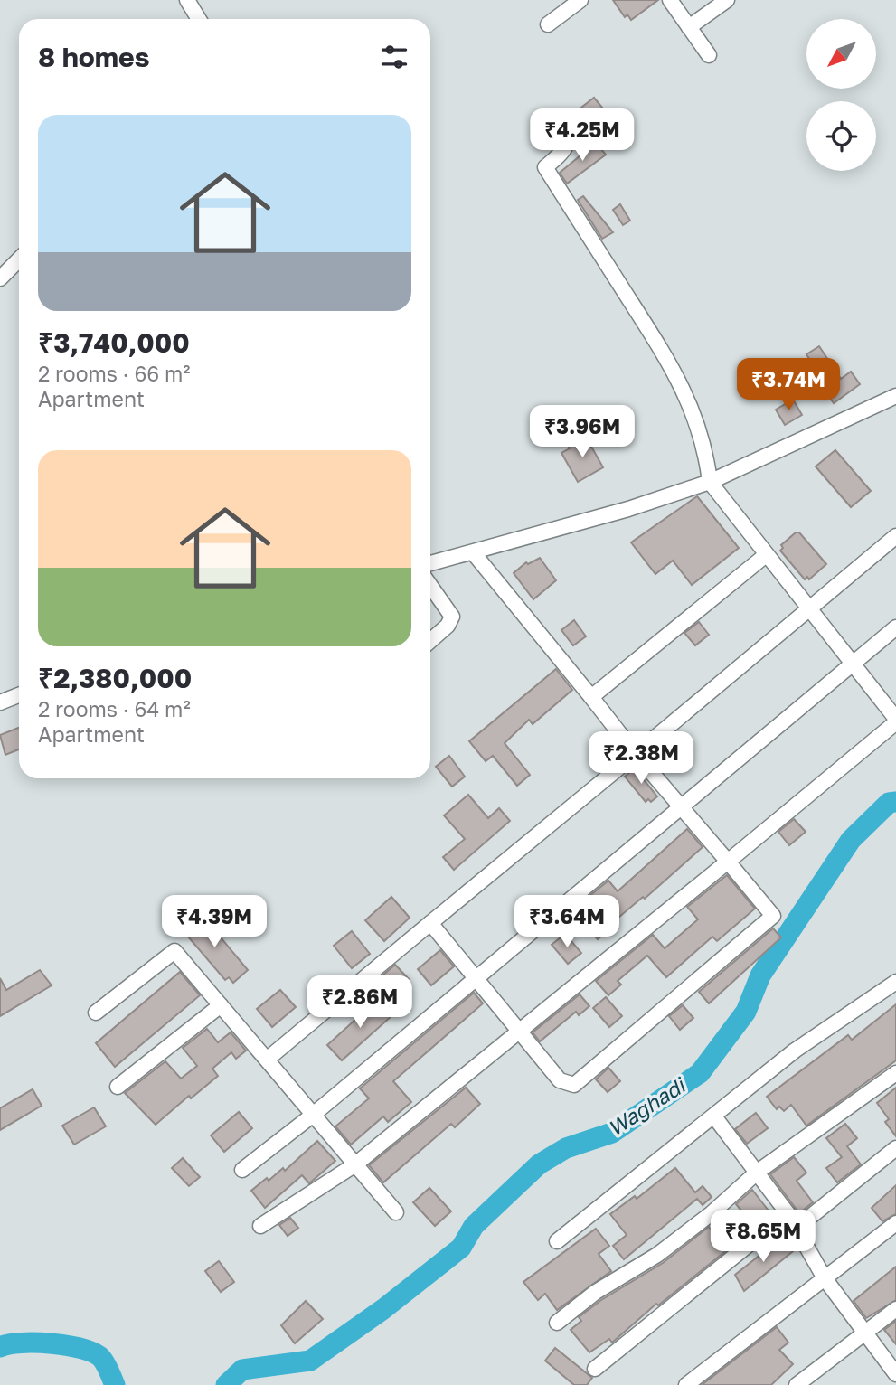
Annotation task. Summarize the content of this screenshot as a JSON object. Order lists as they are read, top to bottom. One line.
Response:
{"water":["Waghadi"],"north":"bottom left","page":{"heading":"8 homes","list":[{"name":"₹3,740,000","note":"2 rooms · 66 m² · Apartment"},{"name":"₹2,380,000","note":"2 rooms · 64 m² · Apartment"}],"price":["₹4.25M","₹3.74M","₹3.96M","₹2.38M","₹4.39M","₹3.64M","₹2.86M","₹8.65M"]}}
